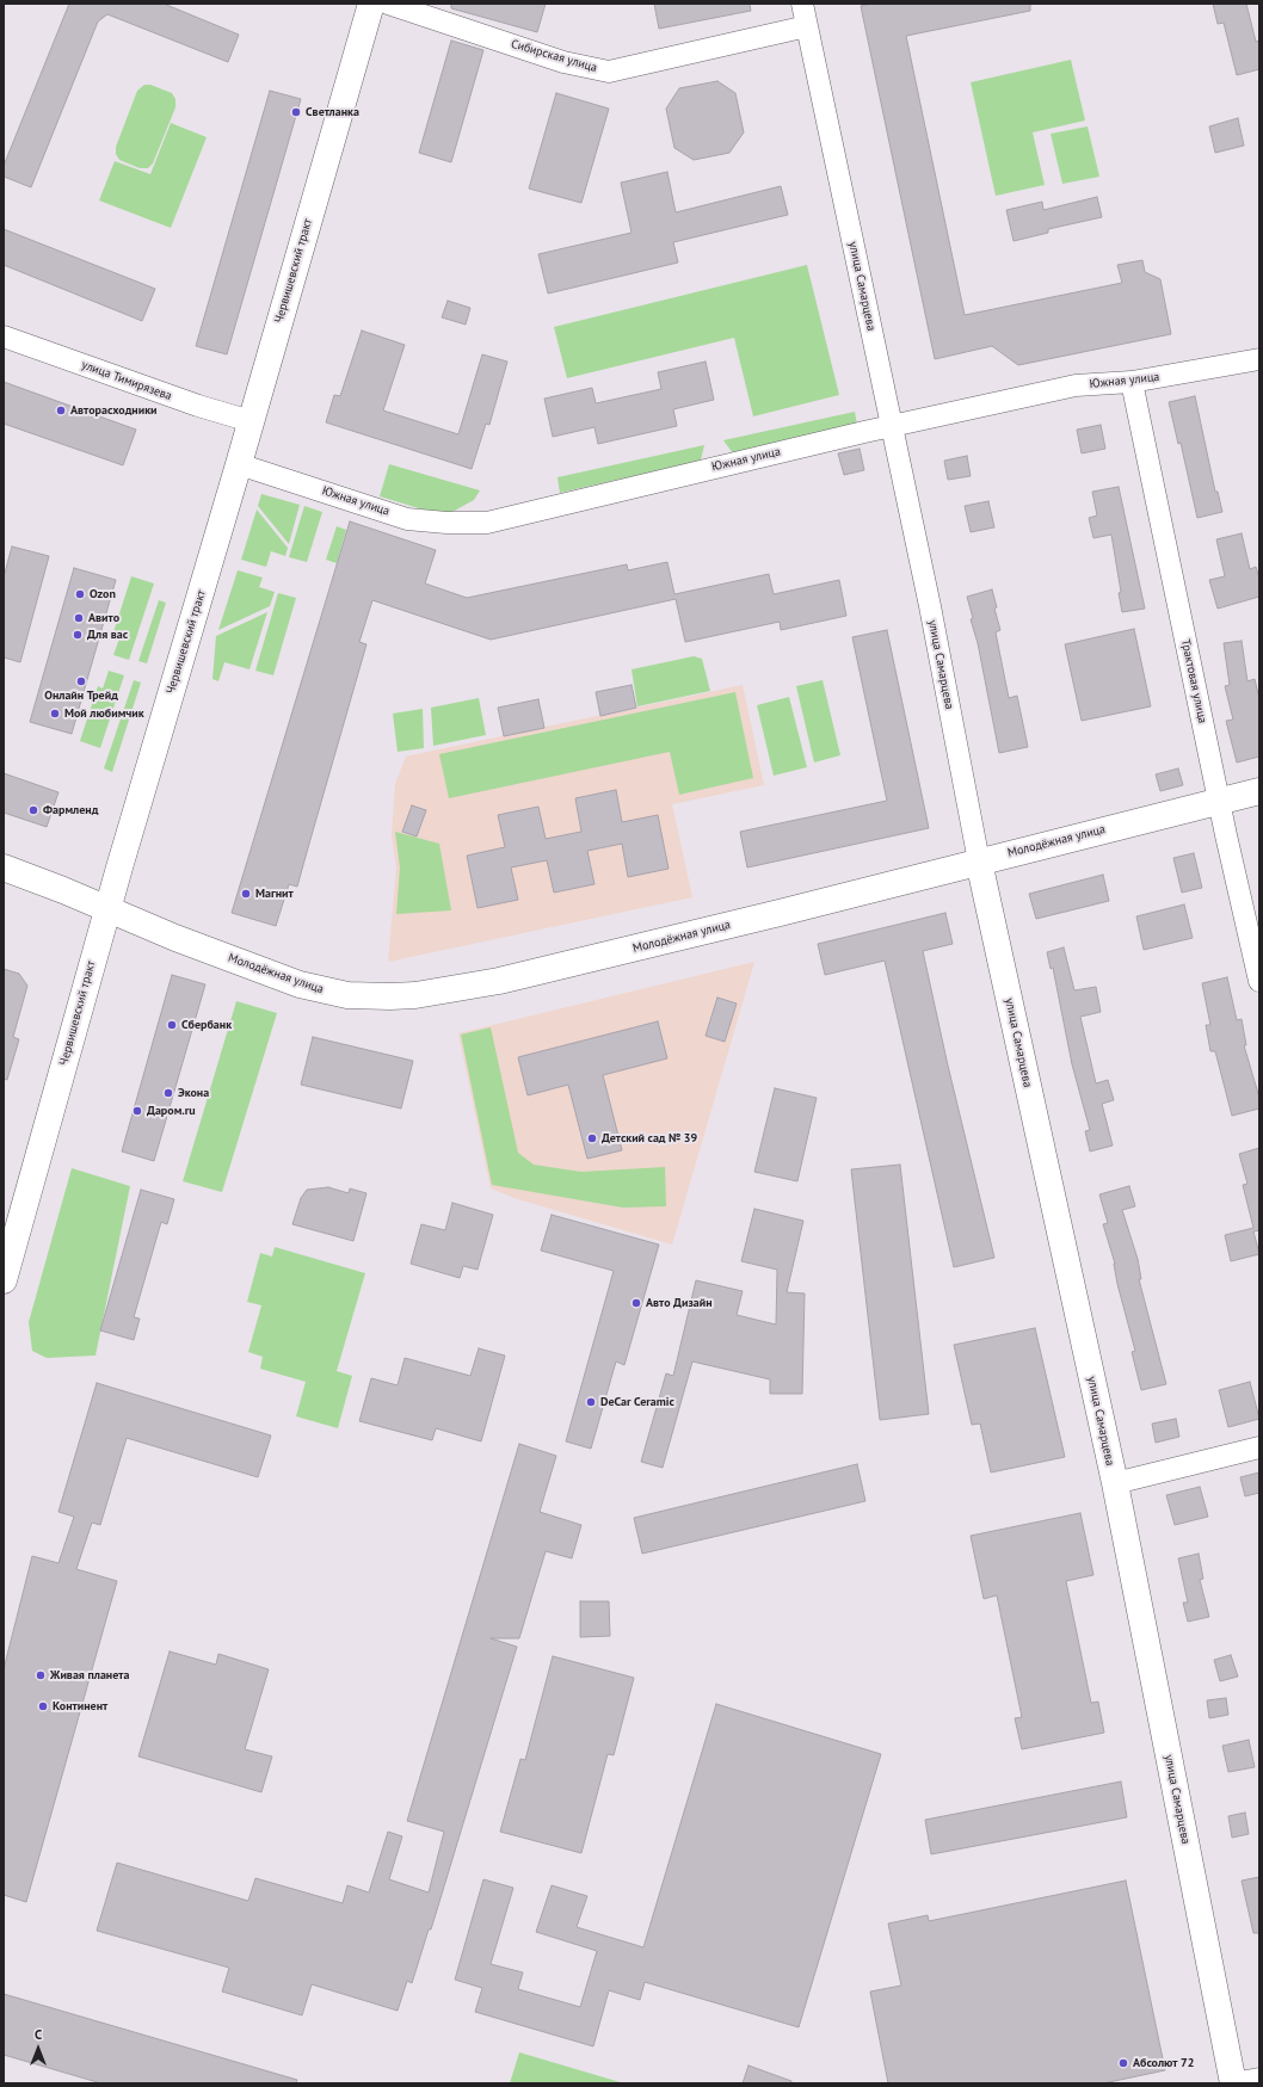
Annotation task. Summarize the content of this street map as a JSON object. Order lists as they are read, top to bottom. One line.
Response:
{"streets":{"street":["Сибирская улица","Червишевский тракт","улица Самарцева","улица Тимирязева","Южная улица","Трактовая улица","Молодёжная улица"]},"crossings":[["Сибирская улица","улица Самарцева"],["Червишевский тракт","улица Тимирязева"],["Червишевский тракт","Южная улица"],["Червишевский тракт","Молодёжная улица"],["улица Самарцева","Южная улица"],["улица Самарцева","Молодёжная улица"],["Южная улица","Трактовая улица"],["Трактовая улица","Молодёжная улица"]],"places":["Светланка","Авторасходники","Ozon","Авито","Для вас","Онлайн Трейд","Мой любимчик","Фармленд","Магнит","Сбербанк","Экона","Даром.ru","Детский сад № 39","Авто Дизайн","DeCar Ceramic","Живая планета","Континент","Абсолют 72"],"north":"top"}
